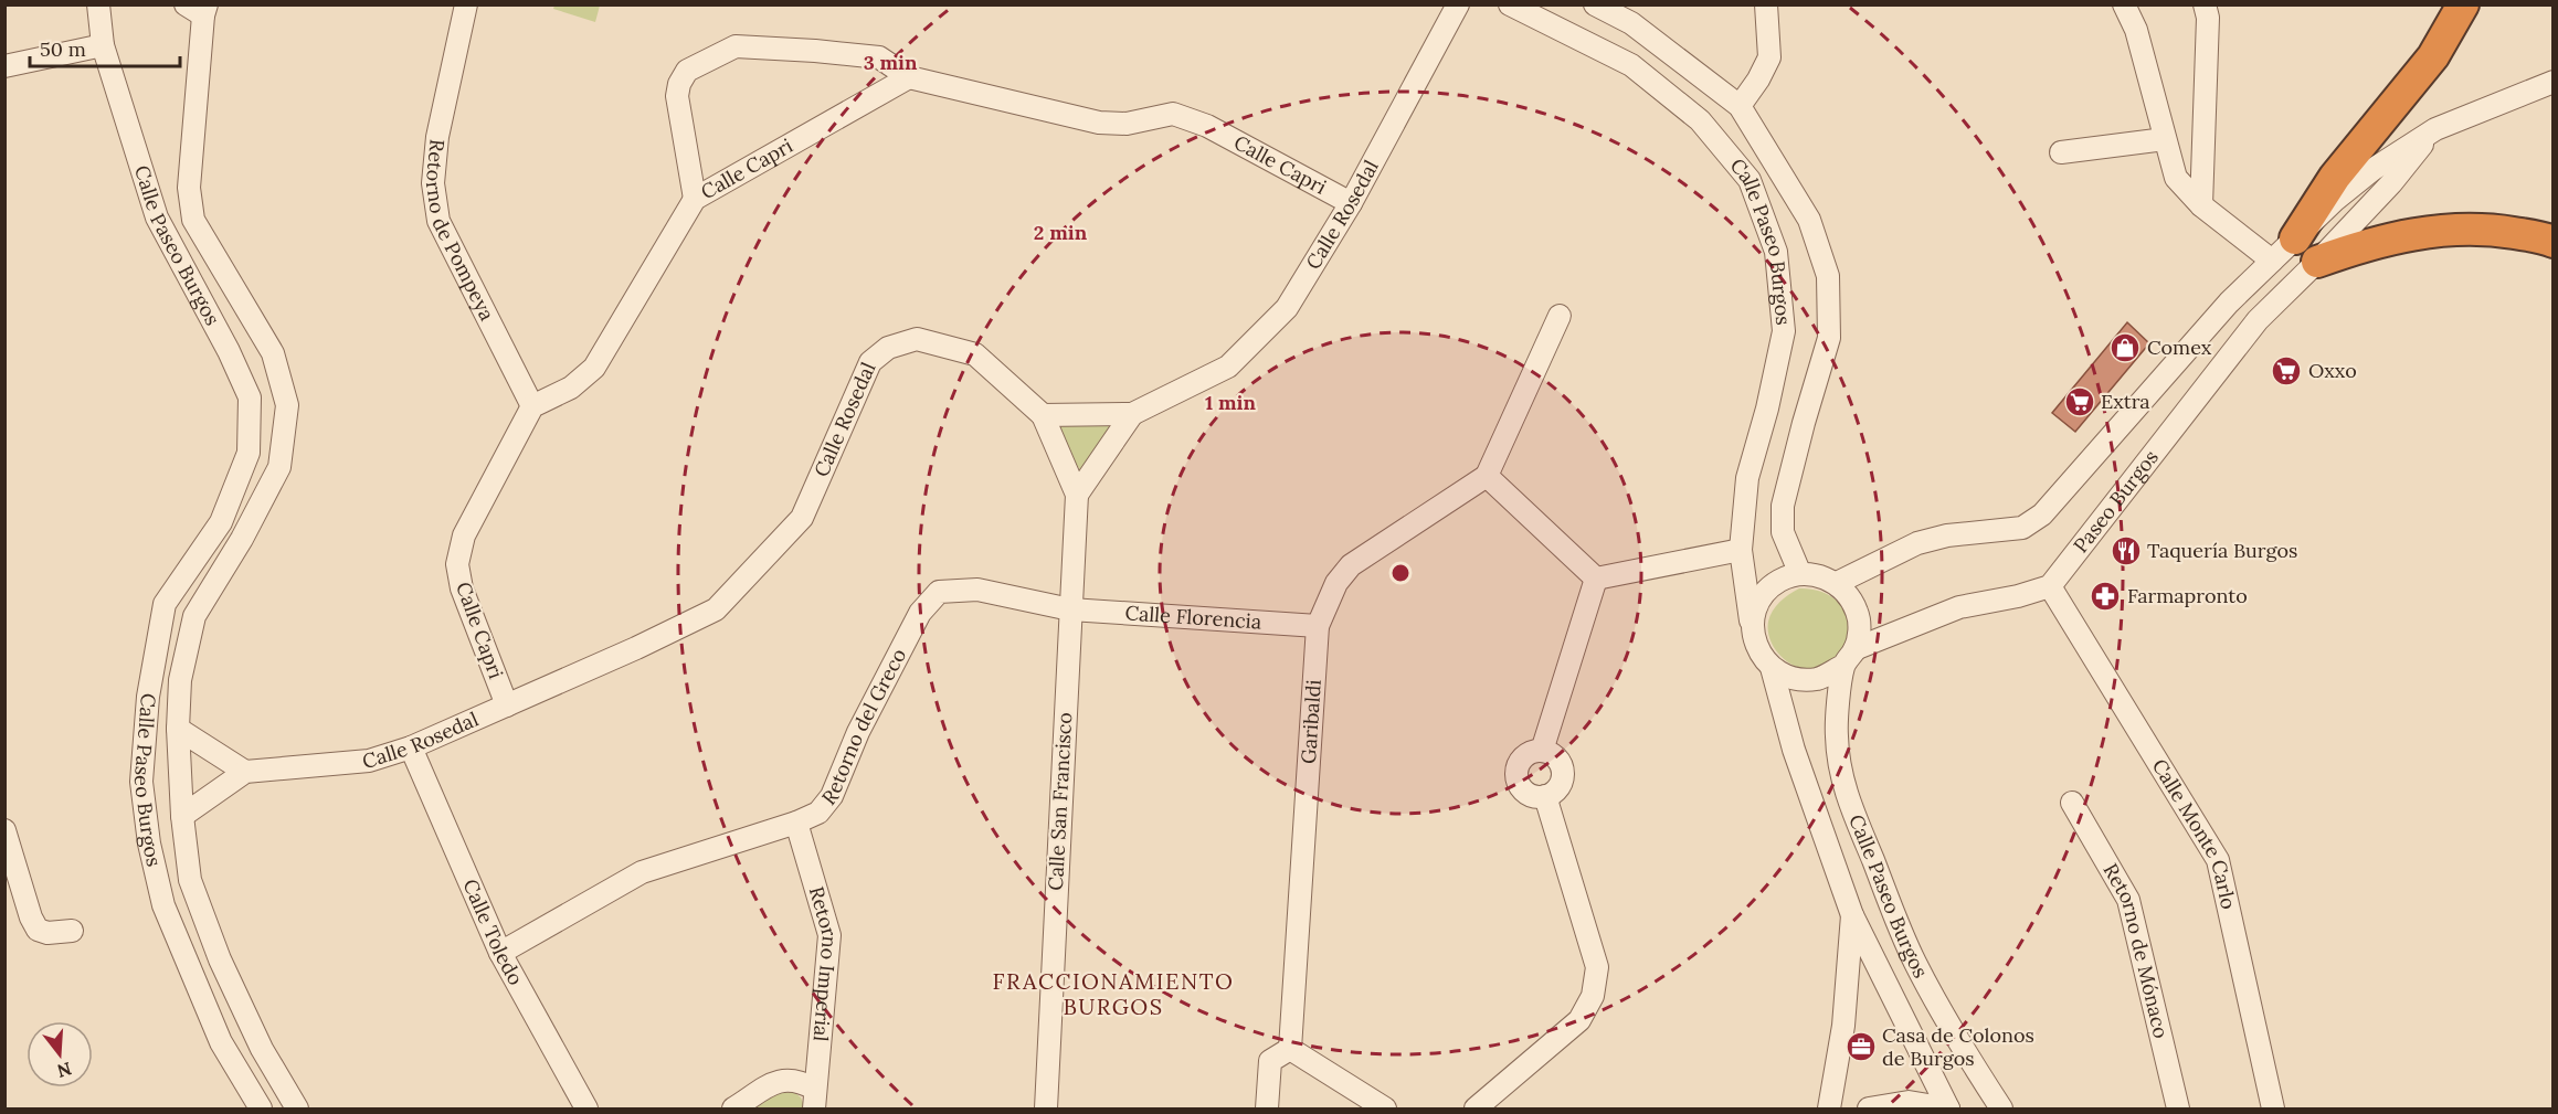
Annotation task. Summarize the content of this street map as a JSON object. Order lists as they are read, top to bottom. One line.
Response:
{"streets":{"street":["Calle Capri","Calle Rosedal","Retorno de Pompeya","Calle Paseo Burgos","Paseo Burgos","Calle Florencia","Garibaldi","Retorno del Greco","Calle San Francisco","Calle Monte Carlo","Calle Toledo","Retorno de Mónaco","Retorno Imperial"]},"crossings":[["Calle Capri","Calle Rosedal"],["Calle Capri","Retorno de Pompeya"],["Calle Rosedal","Calle Paseo Burgos"],["Calle Rosedal","Calle San Francisco"],["Calle Rosedal","Calle Toledo"],["Paseo Burgos","Calle Monte Carlo"],["Calle Florencia","Garibaldi"],["Calle Florencia","Retorno del Greco"],["Calle Florencia","Calle San Francisco"],["Retorno del Greco","Calle San Francisco"],["Retorno del Greco","Calle Toledo"],["Retorno del Greco","Retorno Imperial"]],"districts":["FRACCIONAMIENTO BURGOS"],"places":{"shop":["Comex"],"supermarket":["Oxxo","Extra"],"restaurant":["Taquería Burgos"],"pharmacy":["Farmapronto"],"office":["Casa de Colonos de Burgos"]},"scale_bar":"50 m","north":"bottom","rings":["3 min","2 min","1 min"]}
